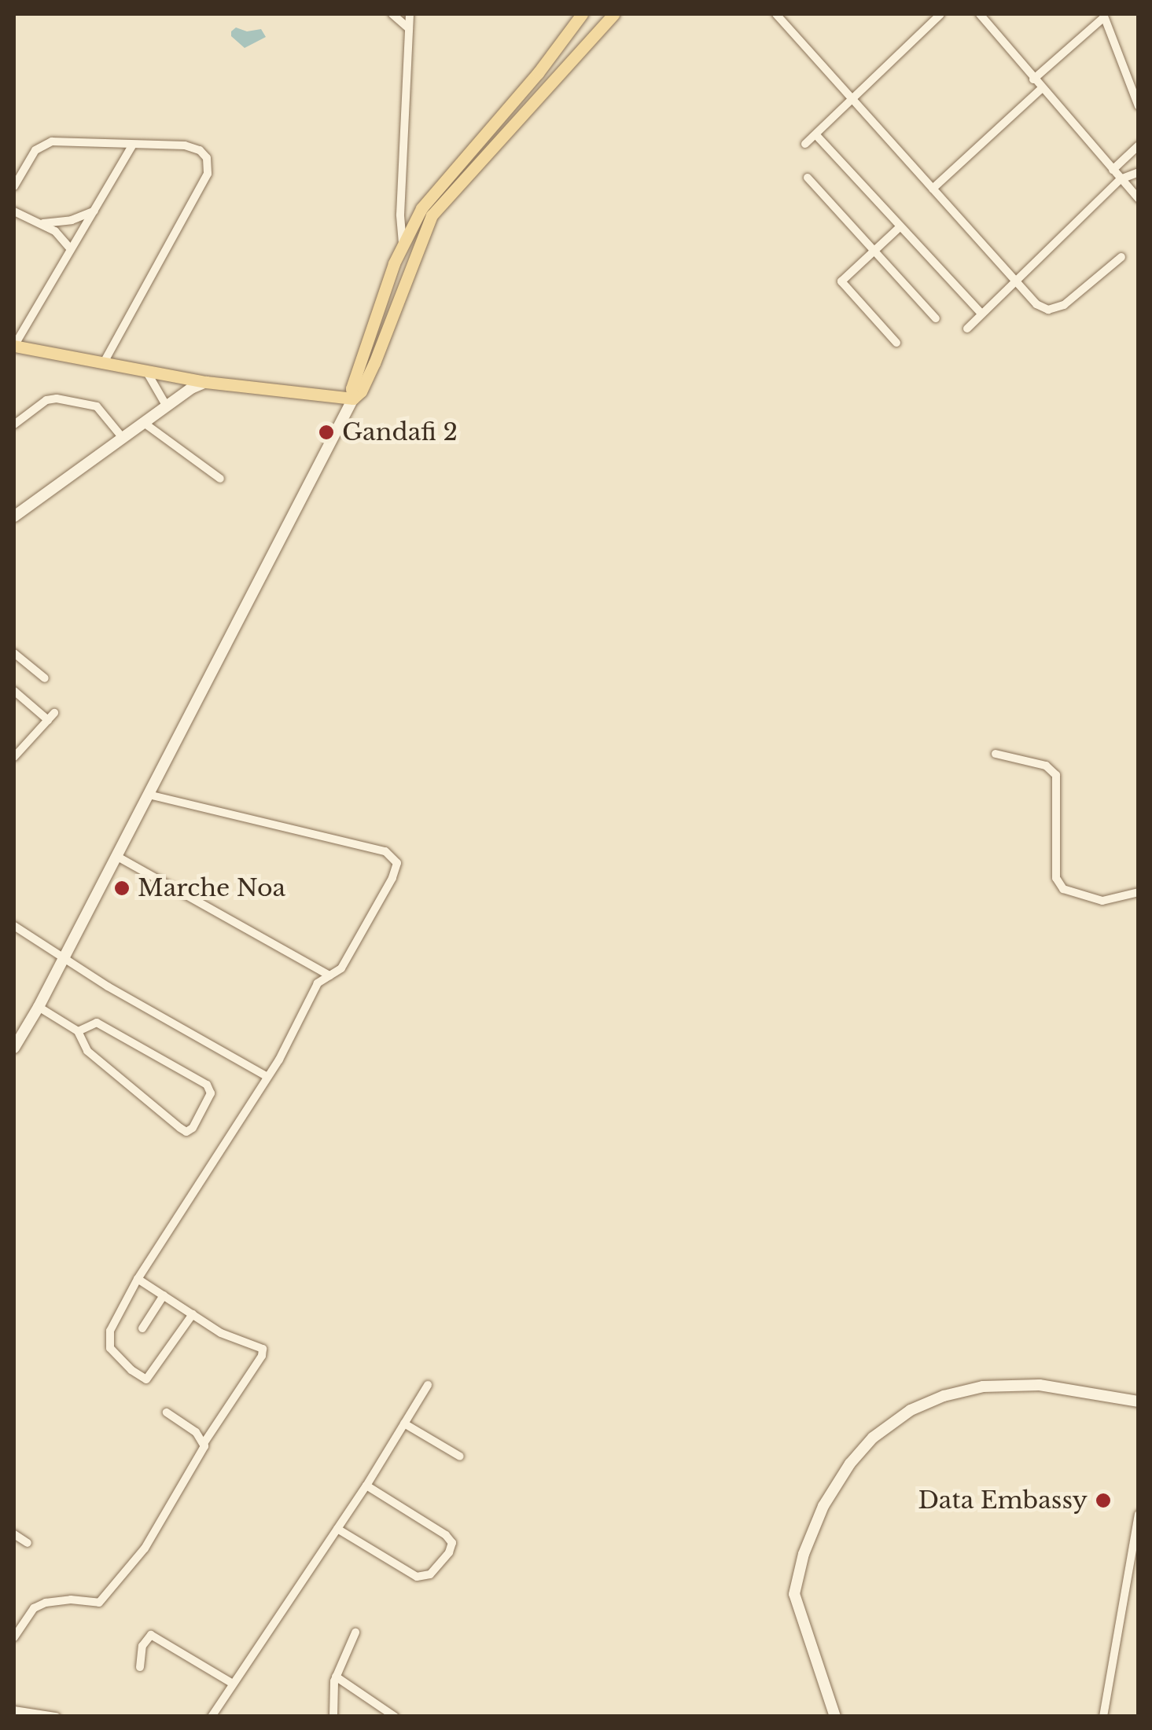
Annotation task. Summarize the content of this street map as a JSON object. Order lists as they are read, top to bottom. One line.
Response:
{"places":["Gandafi 2","Marche Noa","Data Embassy"]}
